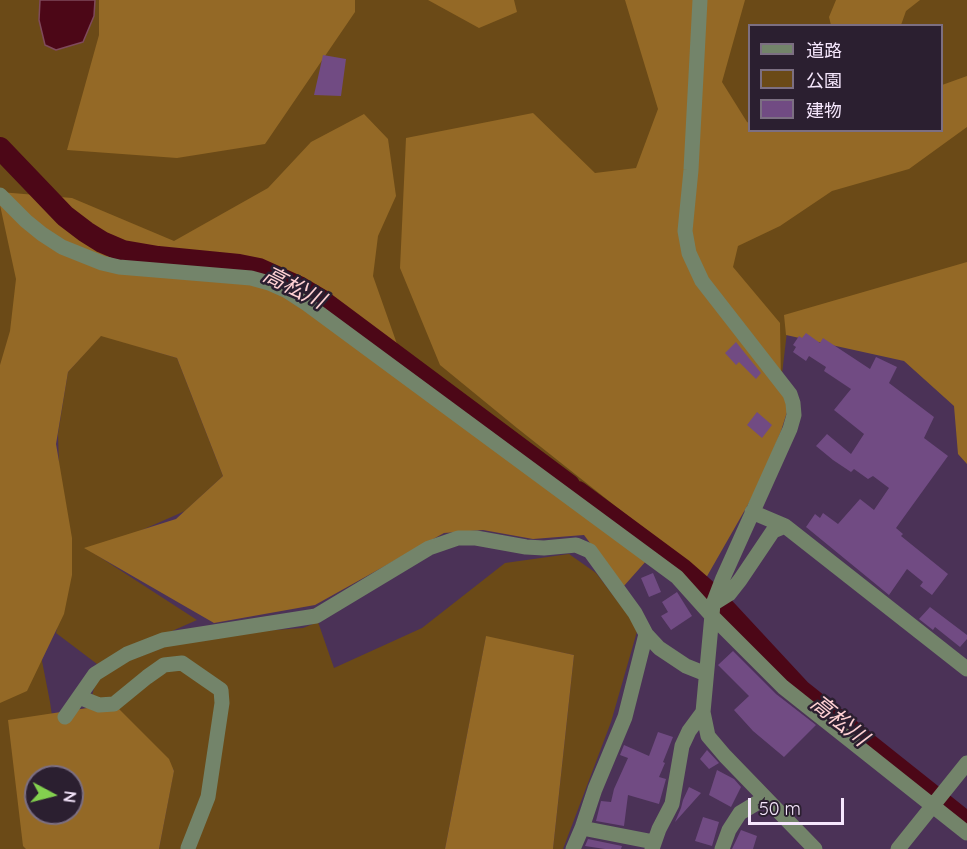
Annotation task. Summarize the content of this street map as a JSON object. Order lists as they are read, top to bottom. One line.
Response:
{"water":["高松川"],"legend":["道路","公園","建物"],"scale_bar":"50 m","north":"right"}
